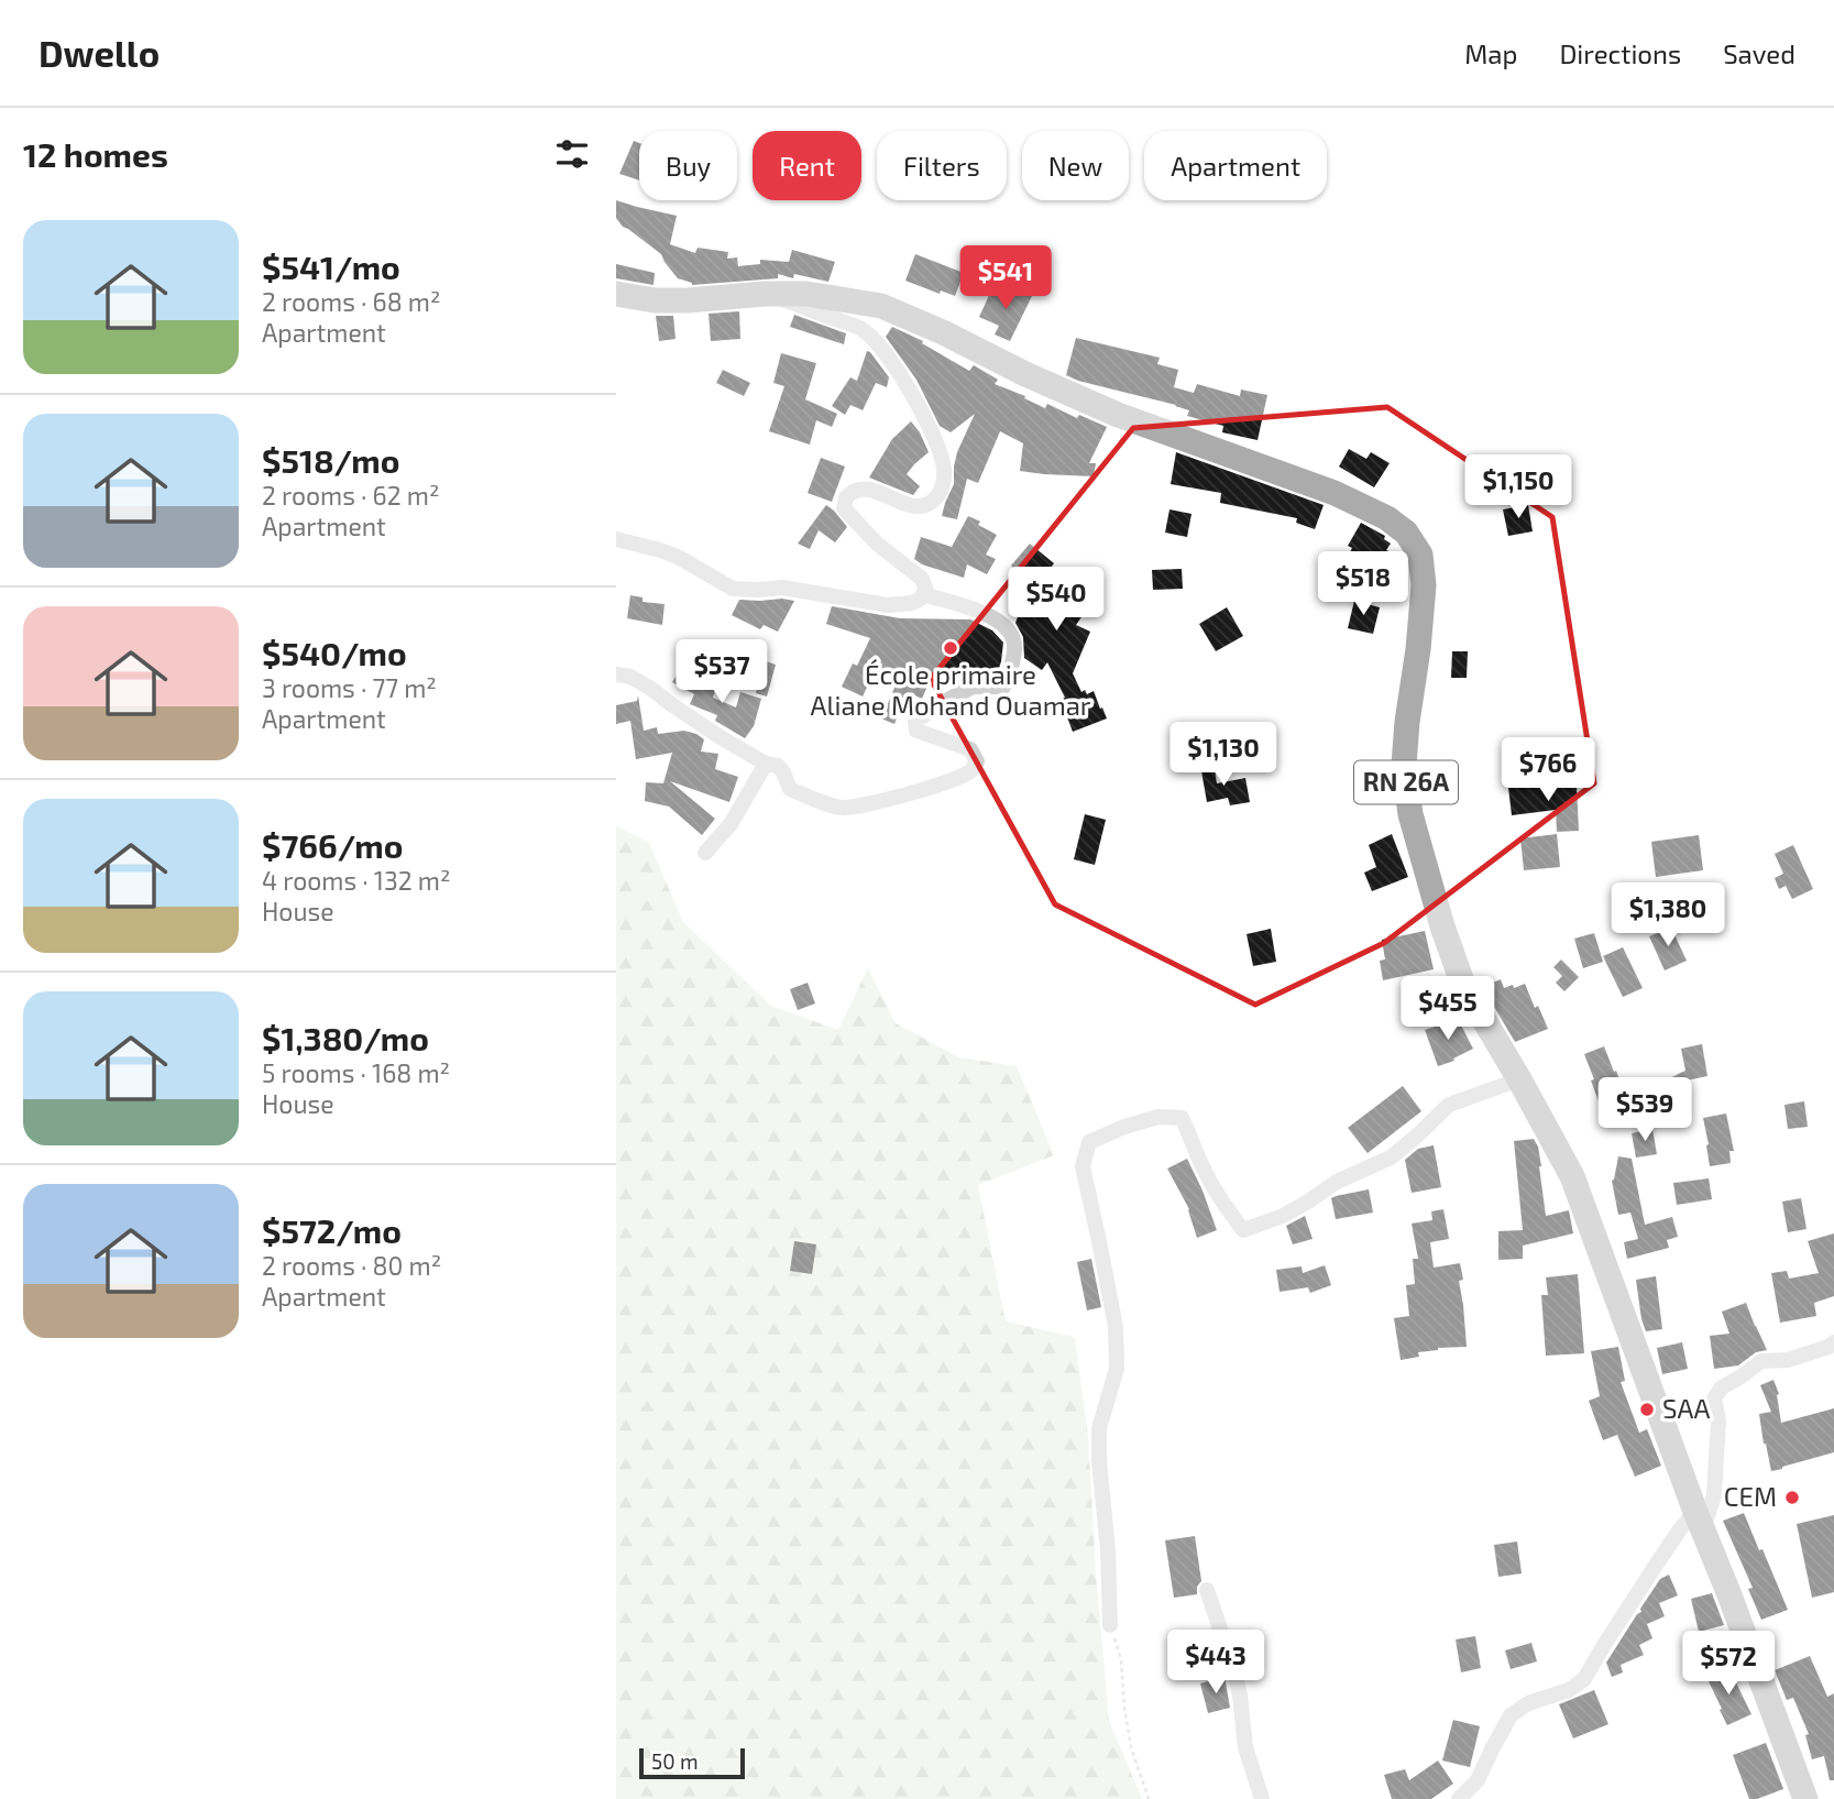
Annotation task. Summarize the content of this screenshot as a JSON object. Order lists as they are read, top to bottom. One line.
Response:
{"streets":{"main road":["RN 26A"]},"places":["École primaire Aliane Mohand Ouamar","SAA","CEM"],"scale_bar":"50 m","page":{"header":"Dwello","nav":["Map","Directions","Saved"],"heading":"12 homes","chip":["Buy","Rent","Filters","New","Apartment"],"list":[{"name":"$541/mo","note":"2 rooms · 68 m² · Apartment"},{"name":"$518/mo","note":"2 rooms · 62 m² · Apartment"},{"name":"$540/mo","note":"3 rooms · 77 m² · Apartment"},{"name":"$766/mo","note":"4 rooms · 132 m² · House"},{"name":"$1,380/mo","note":"5 rooms · 168 m² · House"},{"name":"$572/mo","note":"2 rooms · 80 m² · Apartment"}],"price":["$541","$1,150","$518","$540","$537","$1,130","$766","$1,380","$455","$539","$443","$572"],"scale":"50 m"}}
